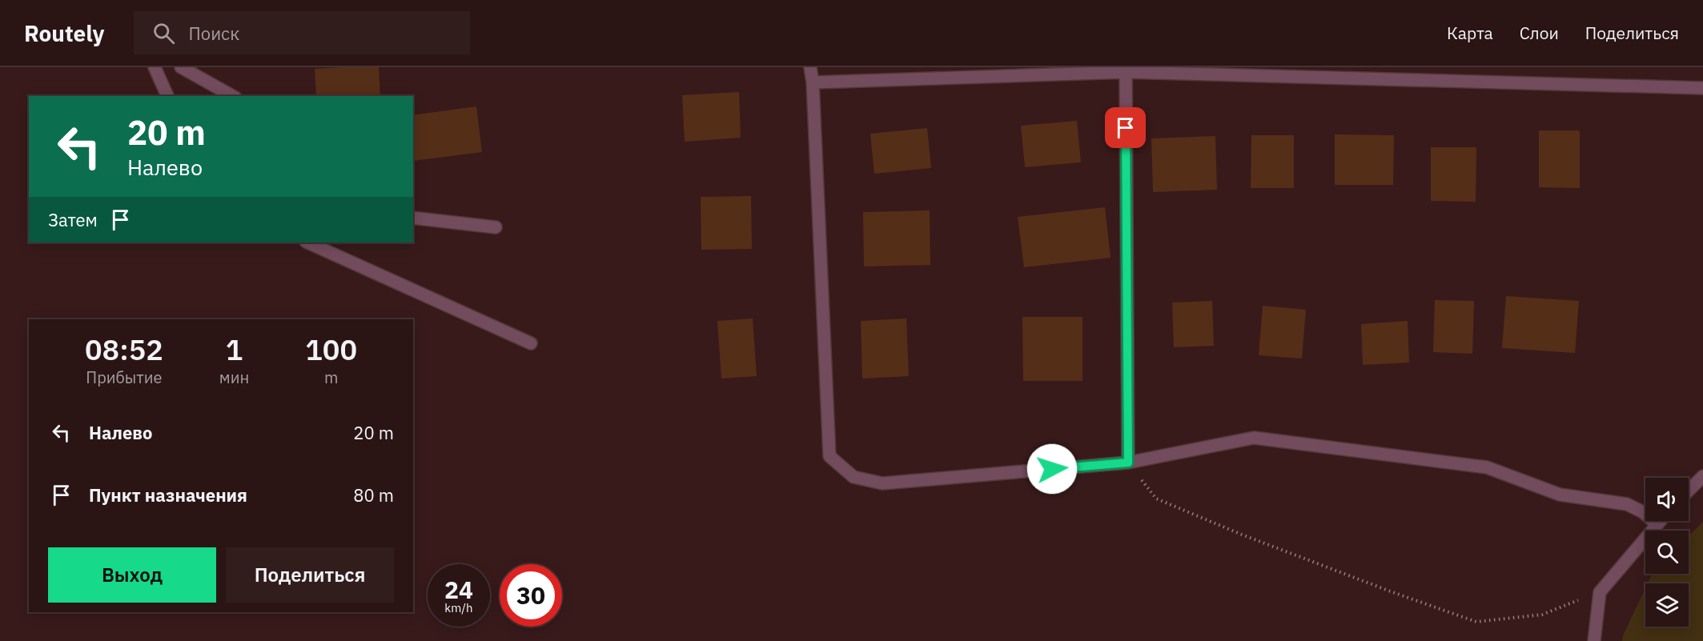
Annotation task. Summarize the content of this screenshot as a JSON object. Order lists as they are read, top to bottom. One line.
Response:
{"page":{"header":"Routely","search":"Поиск","nav":["Карта","Слои","Поделиться"],"turn":["20 m","Налево"],"then":"Затем","eta":["08:52","Прибытие","1","мин","100","m"],"list":[{"name":"Налево","value":"20 m"},{"name":"Пункт назначения","value":"80 m"}],"buttons":["Выход","Поделиться"],"speed":"24 km/h","limit":"30"}}
